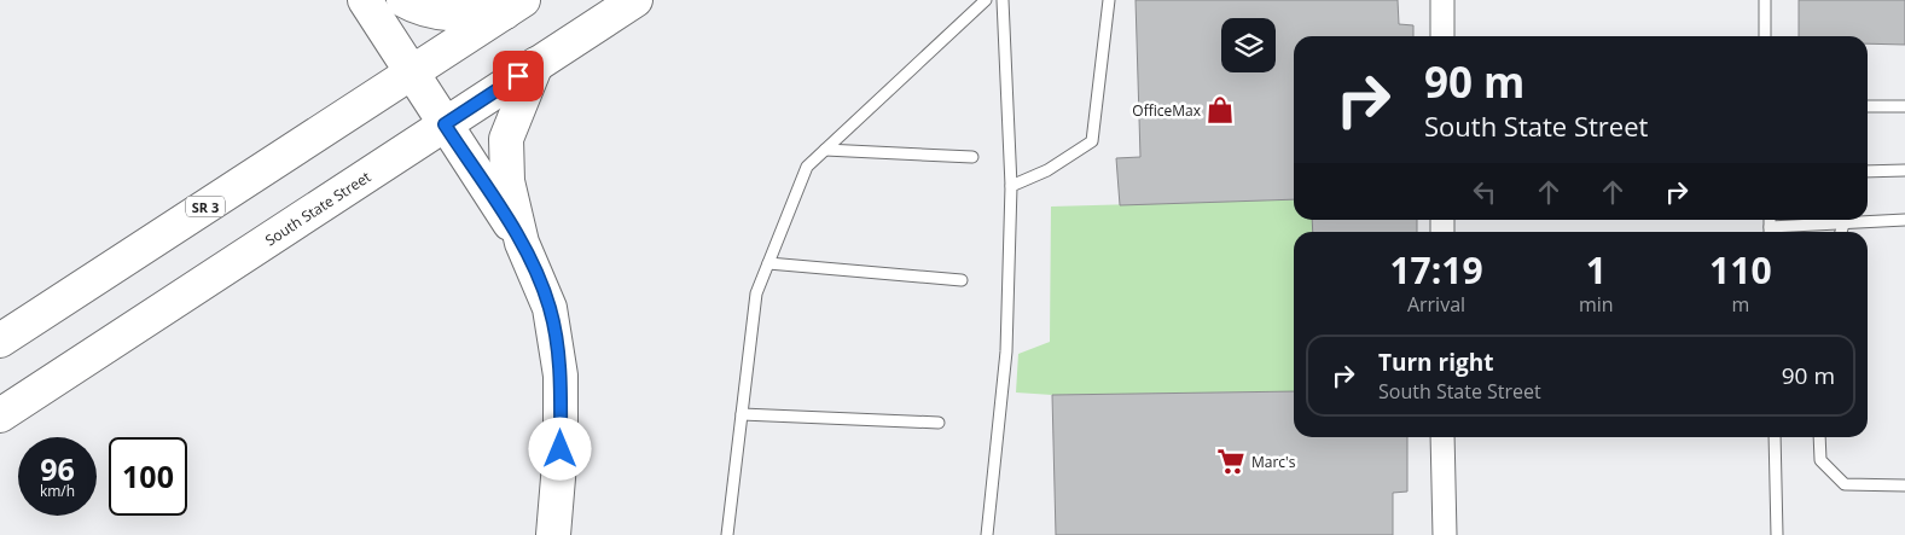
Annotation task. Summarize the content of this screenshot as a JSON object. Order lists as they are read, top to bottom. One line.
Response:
{"streets":{"main road":["SR 3","South State Street"]},"places":{"shop":["OfficeMax"],"supermarket":["Marc's"]},"page":{"turn":["90 m","South State Street"],"eta":["17:19","Arrival","1","min","110","m"],"list":[{"name":"Turn right","note":"South State Street","value":"90 m"}],"speed":"96 km/h","limit":"100"}}
